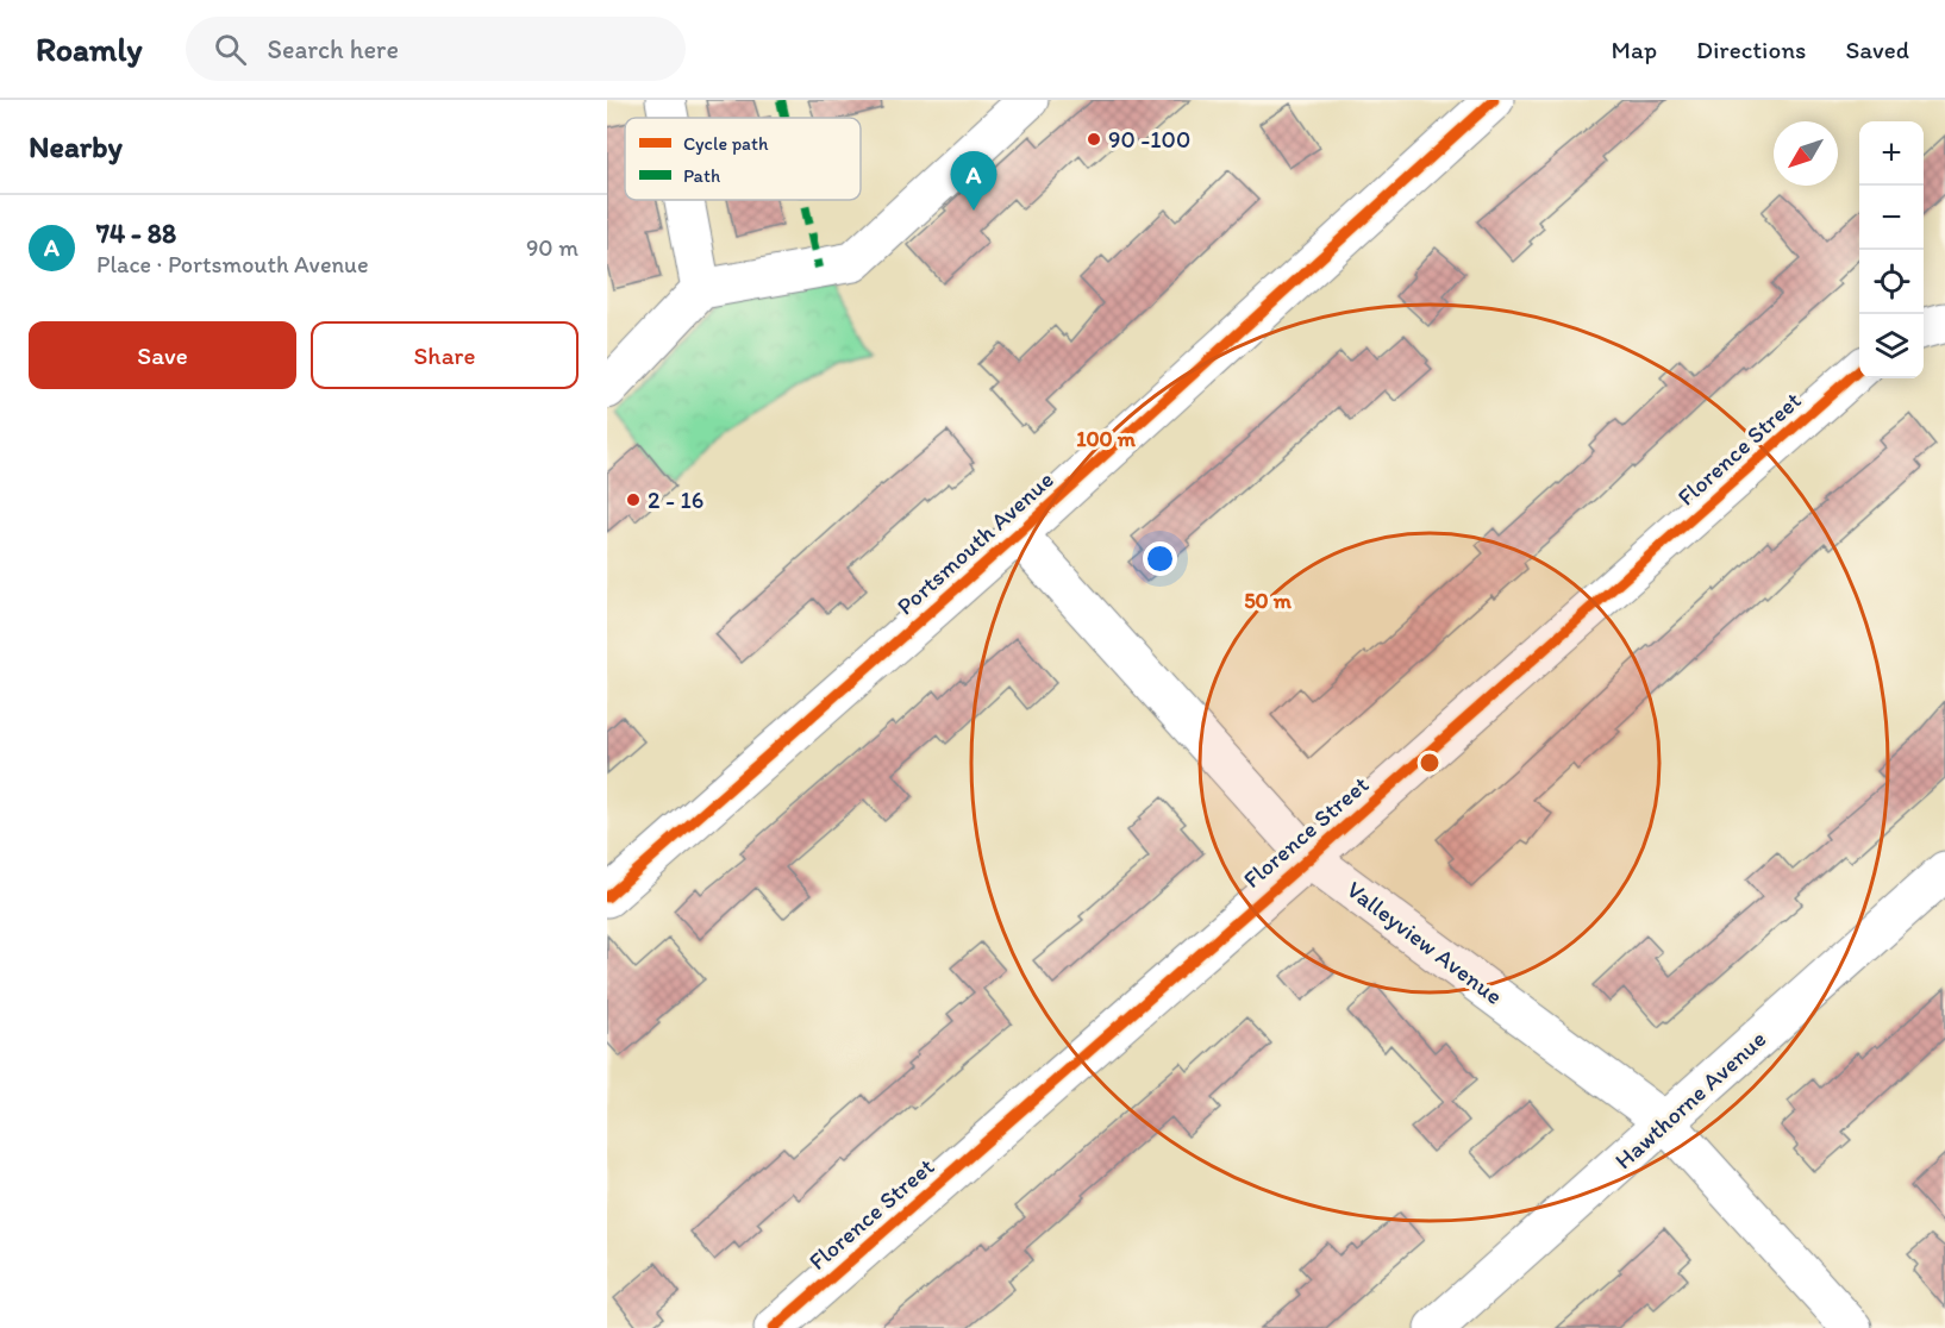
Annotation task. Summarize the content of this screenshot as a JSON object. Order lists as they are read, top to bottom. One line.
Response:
{"streets":{"street":["Florence Street","Portsmouth Avenue","Valleyview Avenue","Hawthorne Avenue"]},"crossings":[["Florence Street","Valleyview Avenue"],["Portsmouth Avenue","Valleyview Avenue"],["Valleyview Avenue","Hawthorne Avenue"]],"places":["90 -100","2 - 16"],"legend":["Cycle path","Path"],"north":"bottom left","page":{"header":"Roamly","search":"Search here","nav":["Map","Directions","Saved"],"heading":"Nearby","map_buttons":["+","−"],"pins":"A","list":[{"mark":"A","name":"74 - 88","note":"Place · Portsmouth Avenue","value":"90 m"}],"buttons":["Save","Share"]},"rings":["100 m","50 m"]}
